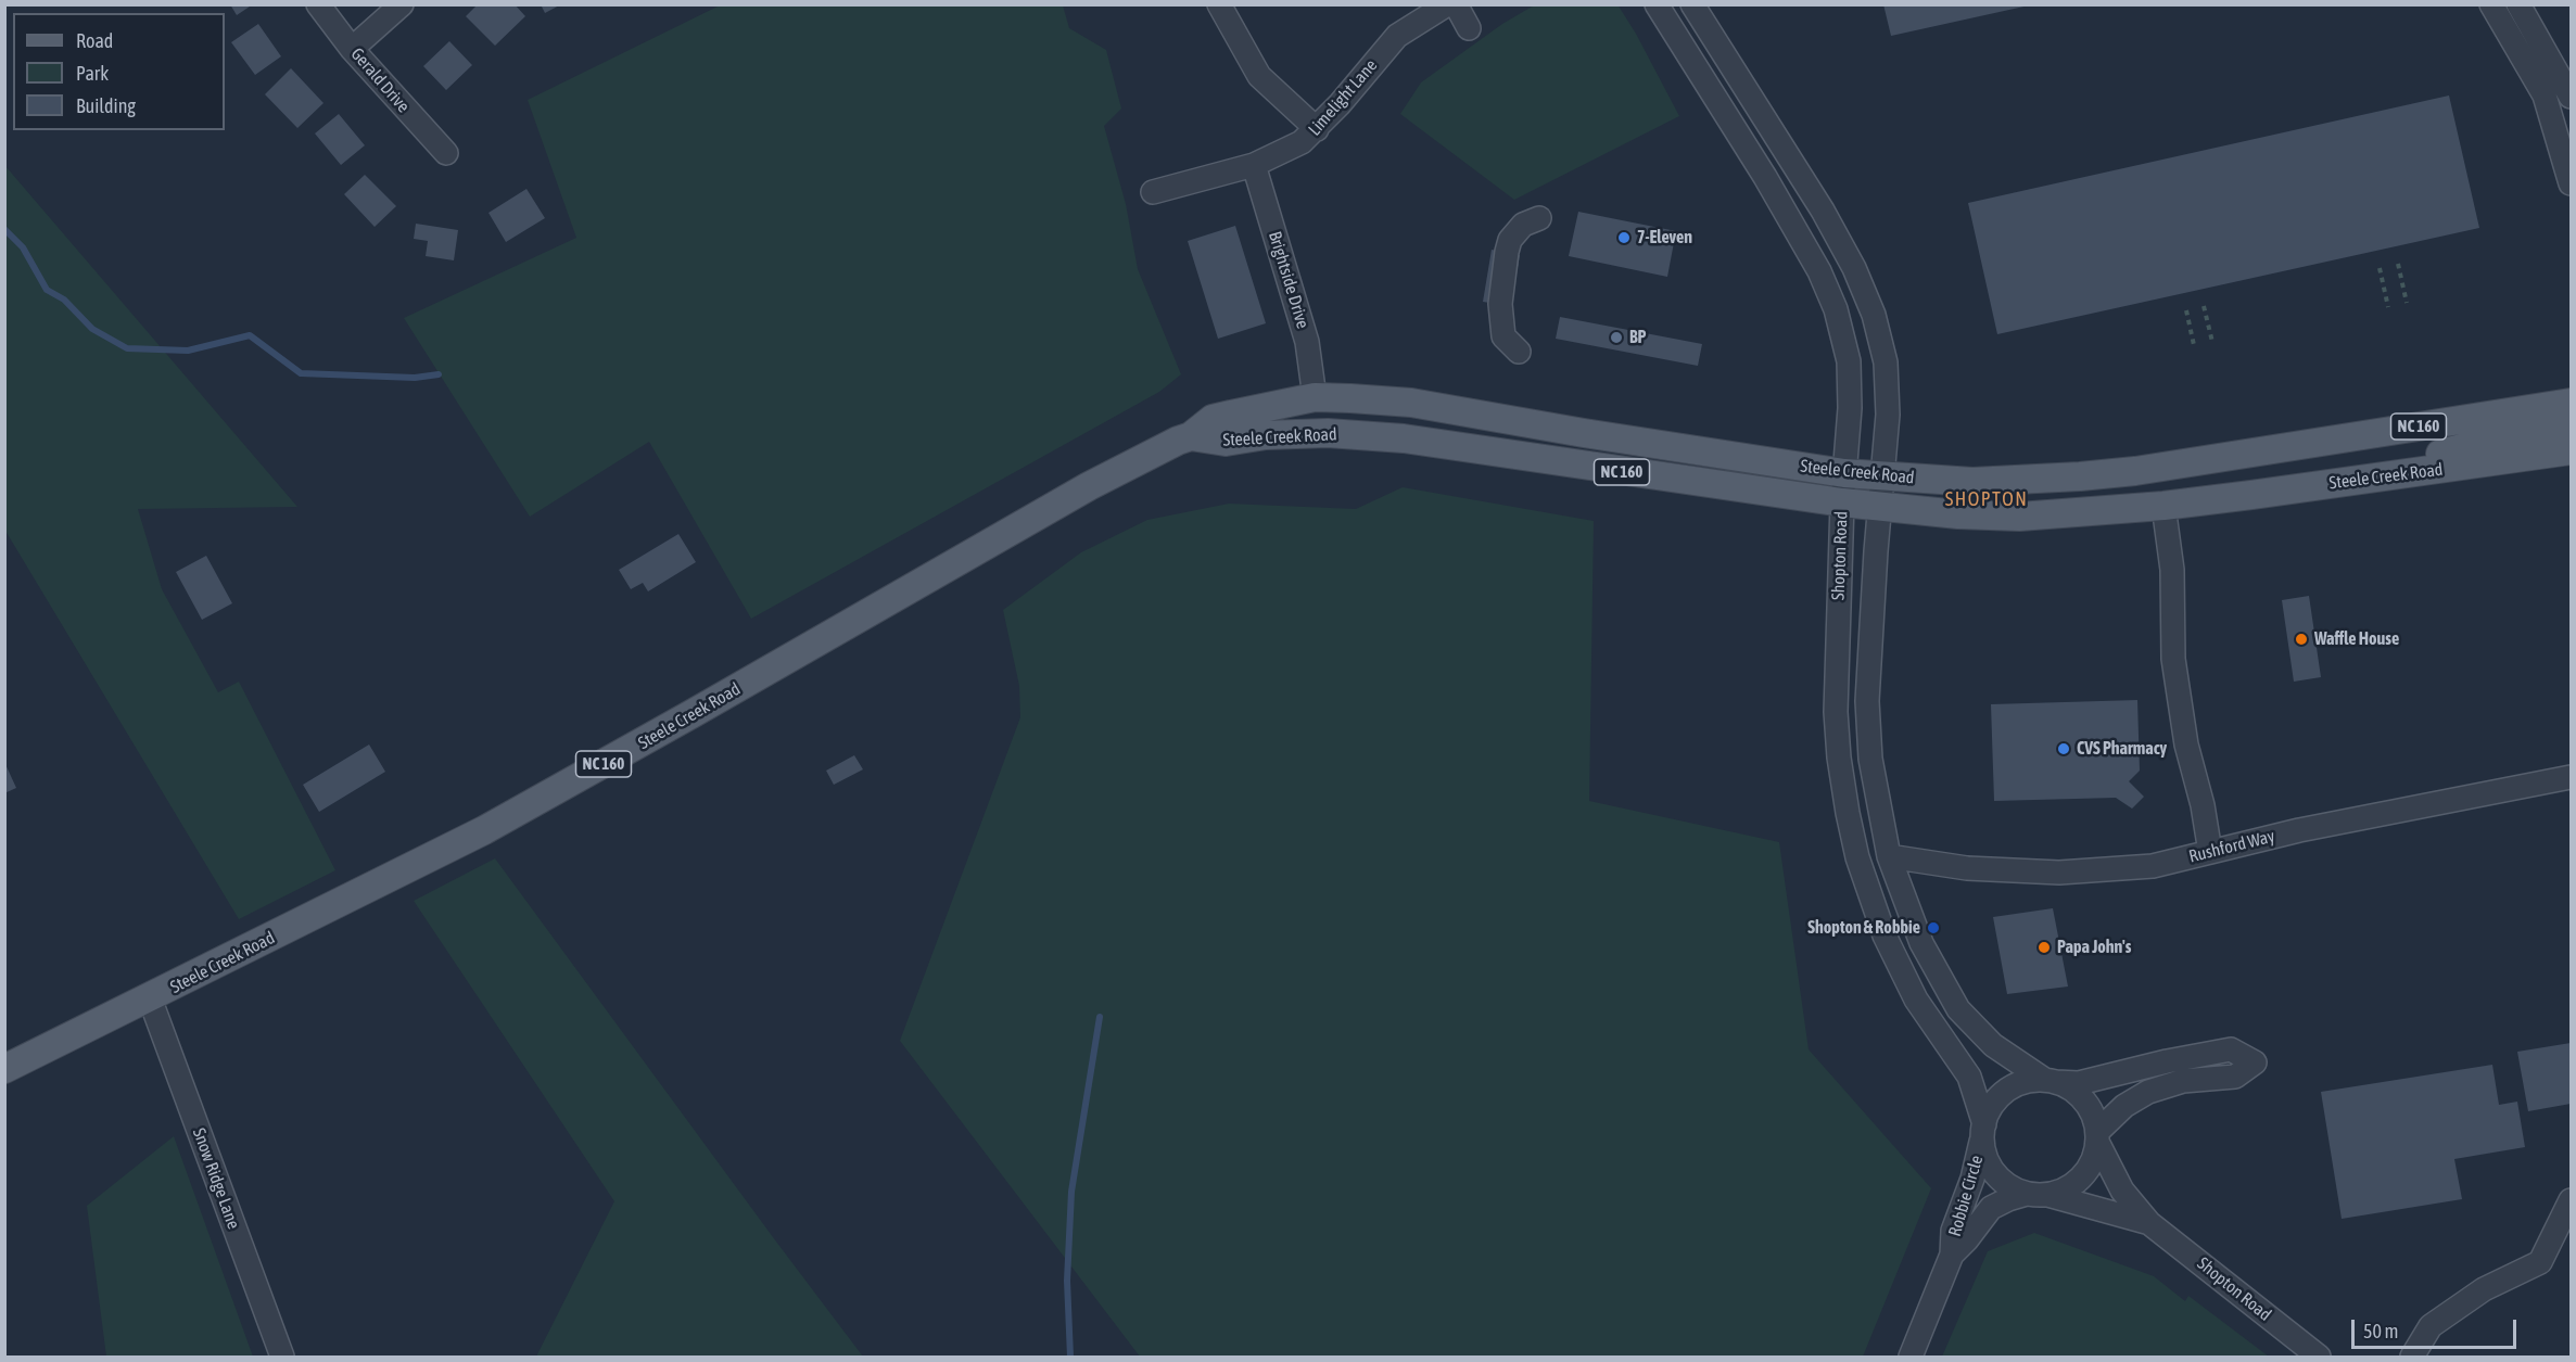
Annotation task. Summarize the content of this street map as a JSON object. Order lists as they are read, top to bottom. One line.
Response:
{"streets":{"main road":["NC 160","Steele Creek Road"],"street":["Gerald Drive","Limelight Lane","Brightside Drive","Shopton Road","Rushford Way","Snow Ridge Lane","Robbie Circle"]},"crossings":[["Limelight Lane","Brightside Drive"],["Brightside Drive","Steele Creek Road"],["Steele Creek Road","Shopton Road"],["Steele Creek Road","Snow Ridge Lane"],["Shopton Road","Rushford Way"],["Shopton Road","Robbie Circle"]],"districts":["SHOPTON"],"places":["7-Eleven","BP","Waffle House","CVS Pharmacy","Shopton & Robbie","Papa John's"],"legend":["Road","Park","Building"],"scale_bar":"50 m"}
